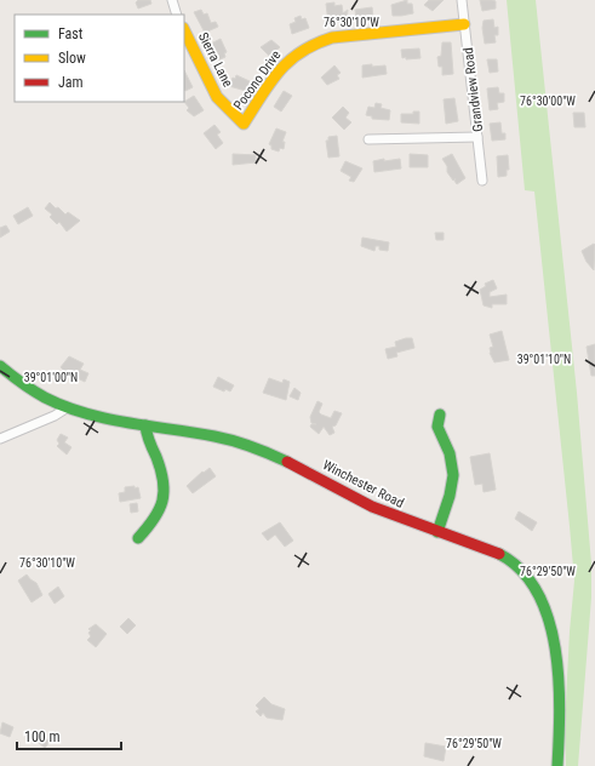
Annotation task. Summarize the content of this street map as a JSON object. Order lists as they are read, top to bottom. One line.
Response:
{"streets":{"street":["Sierra Lane","Pocono Drive","Grandview Road","Winchester Road"]},"crossings":[["Sierra Lane","Pocono Drive"],["Pocono Drive","Grandview Road"]],"legend":["Fast","Slow","Jam"],"scale_bar":"100 m","coordinates":["76°30'10\"W","76°30'00\"W","39°01'10\"N","39°01'00\"N","76°29'50\"W"]}
